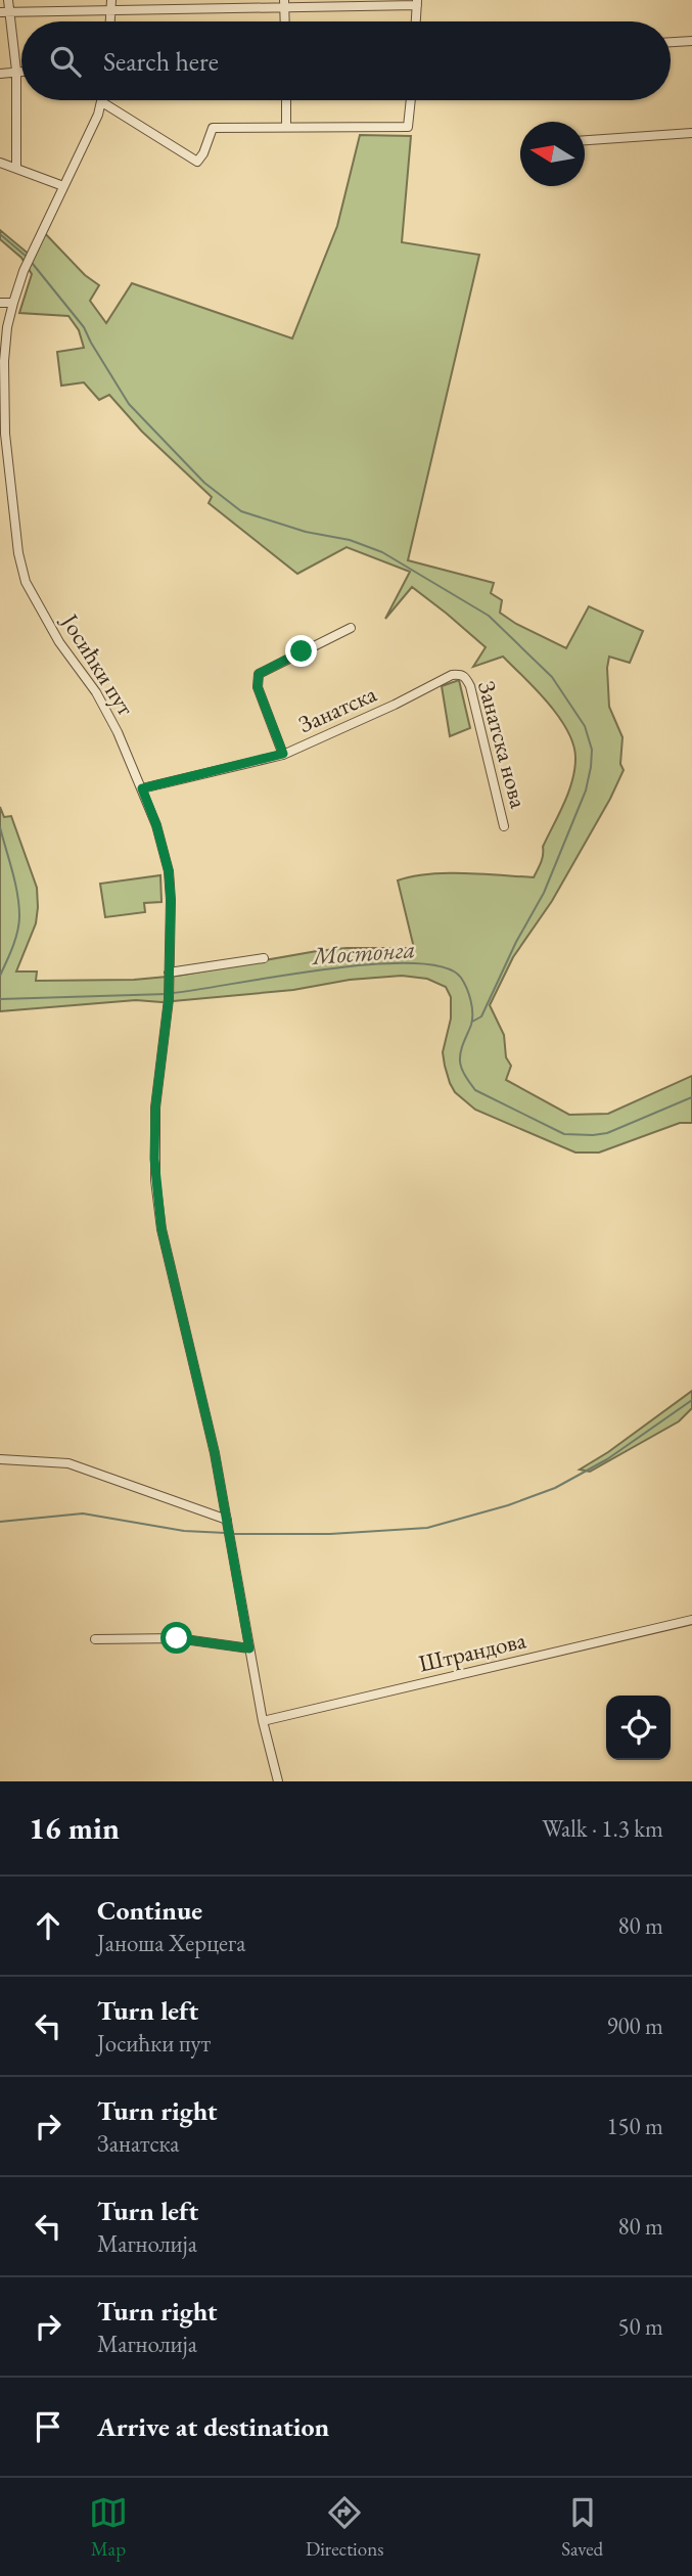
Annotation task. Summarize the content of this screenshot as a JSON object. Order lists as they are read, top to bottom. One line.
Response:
{"streets":{"street":["Јосићки пут","Занатска","Занатска нова","Штрандова"]},"crossings":[["Јосићки пут","Занатска"],["Јосићки пут","Штрандова"],["Занатска","Занатска нова"]],"water":["Мостонга"],"north":"left","page":{"search":"Search here","heading":["16 min","Walk · 1.3 km"],"list":[["Continue","Јаноша Херцега","80 m"],["Turn left","Јосићки пут","900 m"],["Turn right","Занатска","150 m"],["Turn left","Магнолија","80 m"],["Turn right","Магнолија","50 m"],"Arrive at destination"],"nav":["Map","Directions","Saved"]}}
